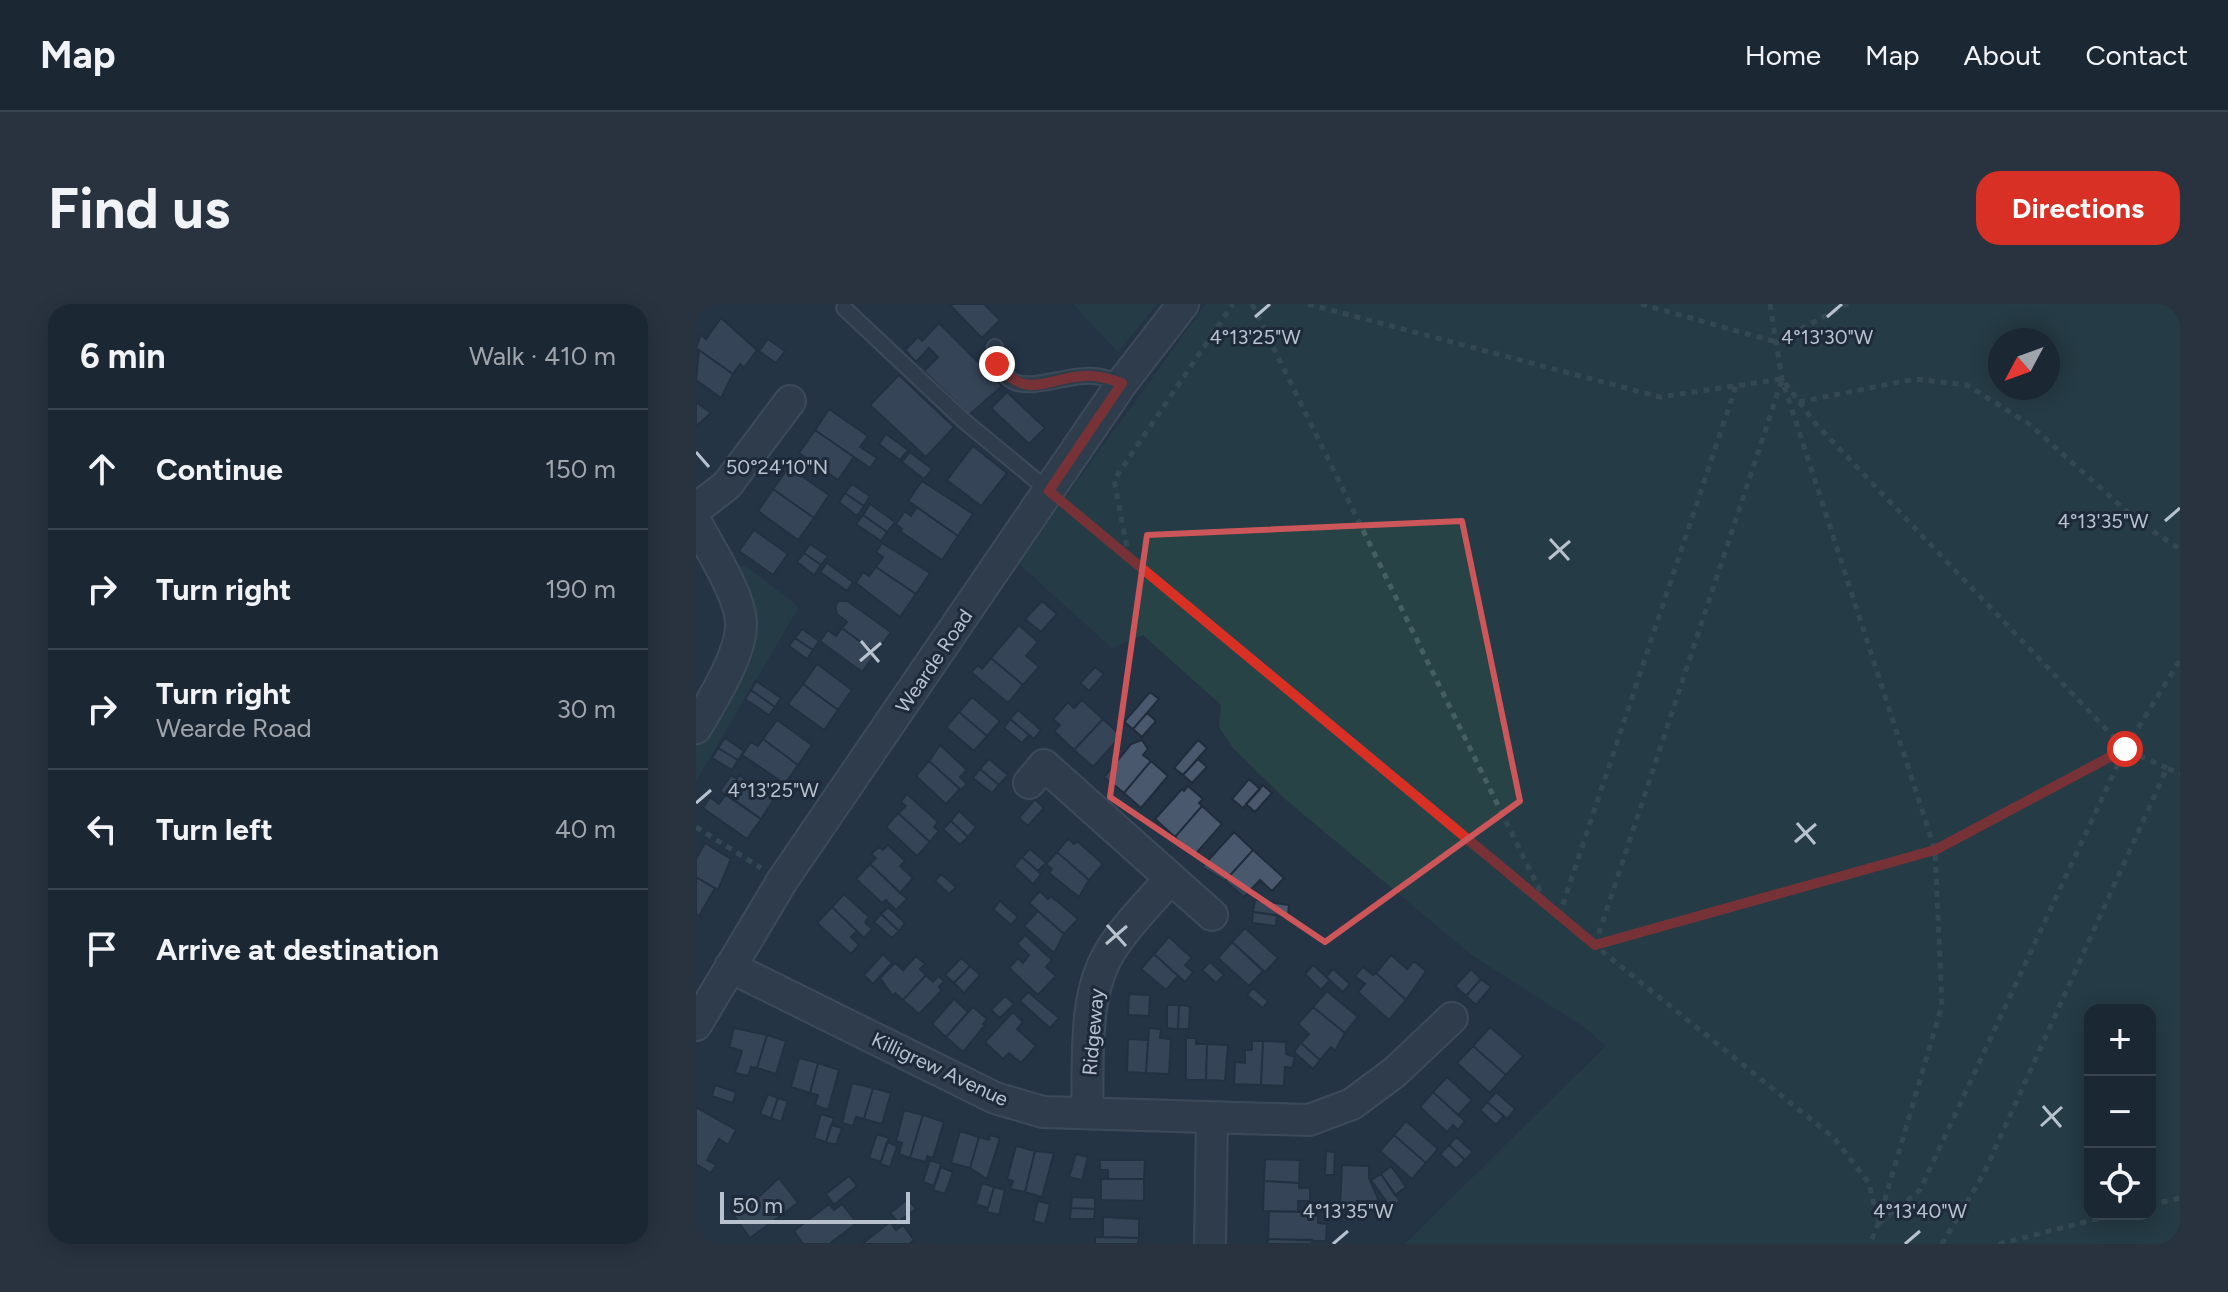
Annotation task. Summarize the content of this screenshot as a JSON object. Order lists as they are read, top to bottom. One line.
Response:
{"streets":{"street":["Wearde Road","Ridgeway","Killigrew Avenue"]},"crossings":[["Wearde Road","Killigrew Avenue"],["Ridgeway","Killigrew Avenue"]],"scale_bar":"50 m","north":"bottom left","page":{"header":"Map","nav":["Home","Map","About","Contact"],"buttons":"Directions","title":"Find us","heading":["6 min","Walk · 410 m"],"list":[["Continue","150 m"],["Turn right","190 m"],["Turn right","Wearde Road","30 m"],["Turn left","40 m"],"Arrive at destination"],"map_buttons":["+","−"],"scale":"50 m"},"coordinates":["4°13'25\"W","4°13'30\"W","50°24'10\"N","4°13'35\"W","4°13'40\"W"]}
